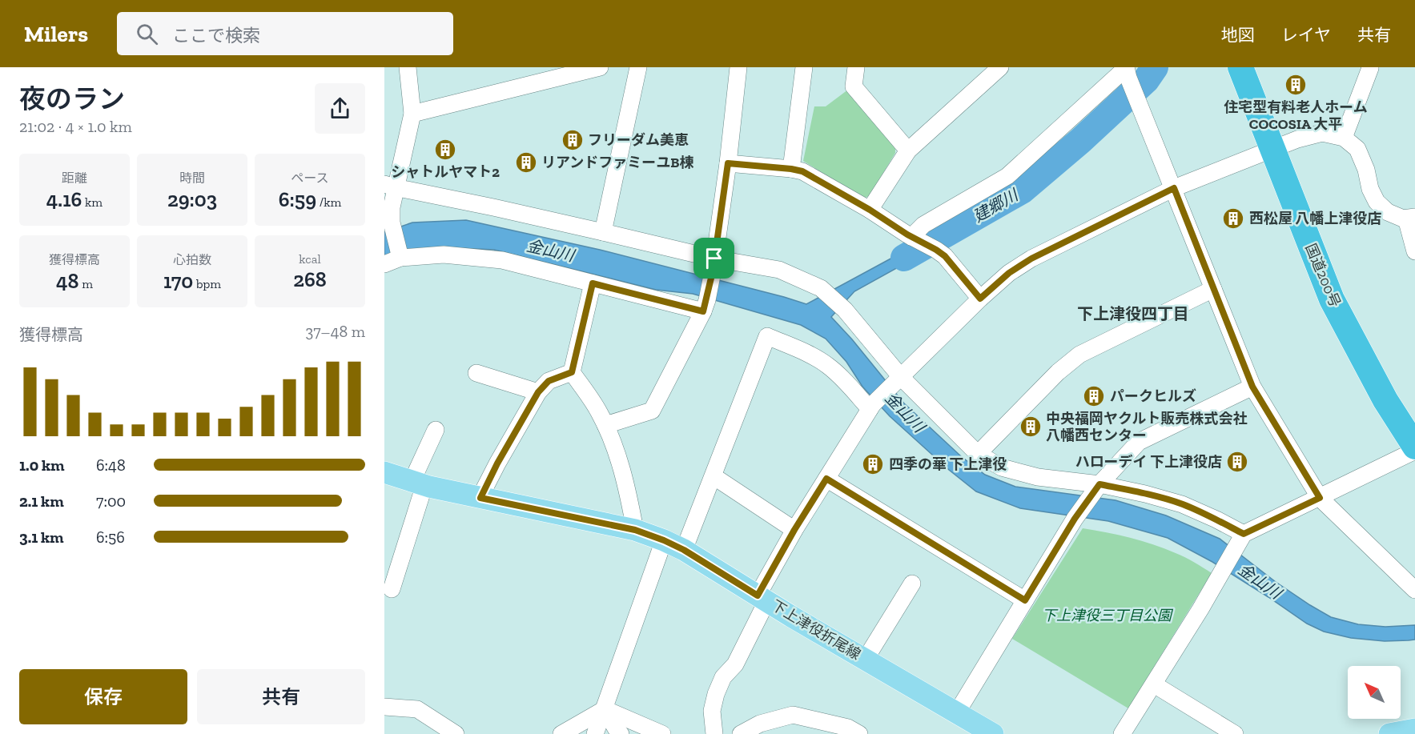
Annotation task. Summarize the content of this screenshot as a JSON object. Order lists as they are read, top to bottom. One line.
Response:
{"streets":{"highway":["国道200号"],"main road":["下上津役折尾線"]},"districts":["下上津役四丁目"],"water":["建郷川","金山川"],"parks":["下上津役三丁目公園"],"places":{"building":["住宅型有料老人ホーム COCOSIA 大平","フリーダム美恵","シャトルヤマト2","リアンドファミーユB棟","西松屋 八幡上津役店","パークヒルズ","中央福岡ヤクルト販売株式会社 八幡西センター","ハローデイ 下上津役店","四季の華 下上津役"]},"north":"top left","page":{"header":"Milers","search":"ここで検索","nav":["地図","レイヤ","共有"],"heading":["夜のラン","21:02 · 4 × 1.0 km"],"stats":[["距離","4.16 km"],["時間","29:03"],["ペース","6:59 /km"],["獲得標高","48 m"],["心拍数","170 bpm"],["kcal","268"]],"chart":["獲得標高","37–48 m"],"list":[{"name":"1.0 km","note":"6:48"},{"name":"2.1 km","note":"7:00"},{"name":"3.1 km","note":"6:56"}],"buttons":["保存","共有"]}}
